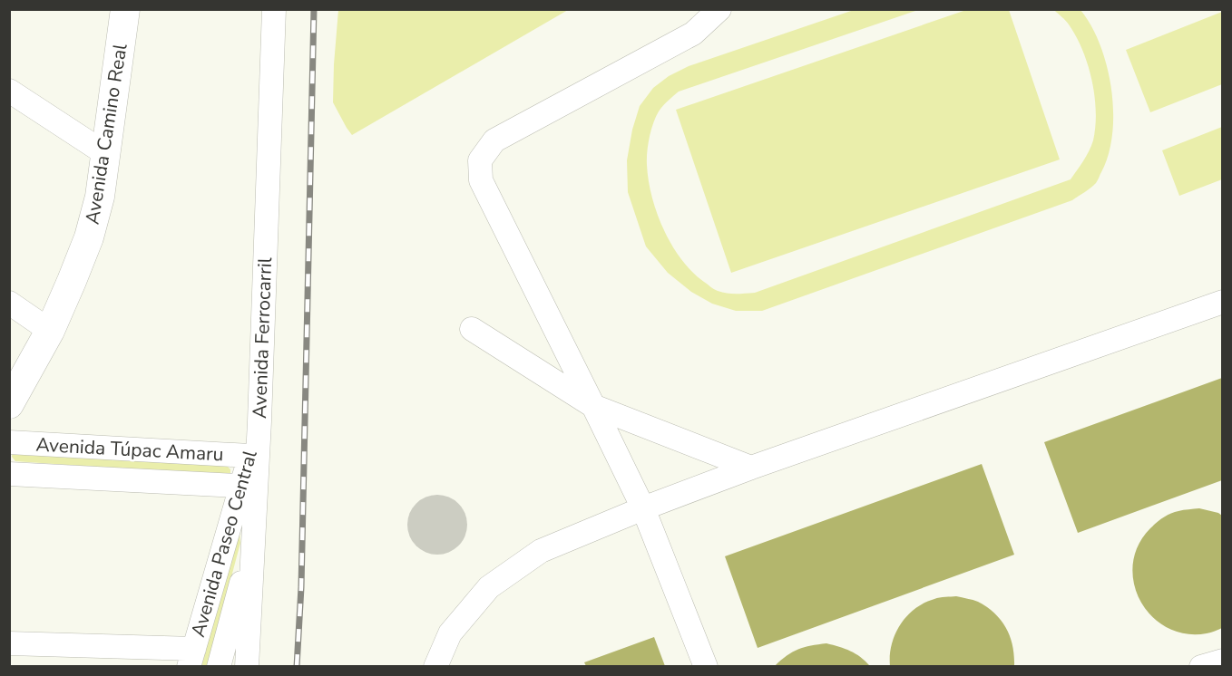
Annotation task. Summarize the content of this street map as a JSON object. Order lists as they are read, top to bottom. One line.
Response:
{"streets":{"main road":["Avenida Camino Real"],"street":["Avenida Ferrocarril","Avenida Túpac Amaru","Avenida Paseo Central"]},"crossings":[["Avenida Ferrocarril","Avenida Túpac Amaru"],["Avenida Ferrocarril","Avenida Paseo Central"],["Avenida Túpac Amaru","Avenida Paseo Central"]]}
